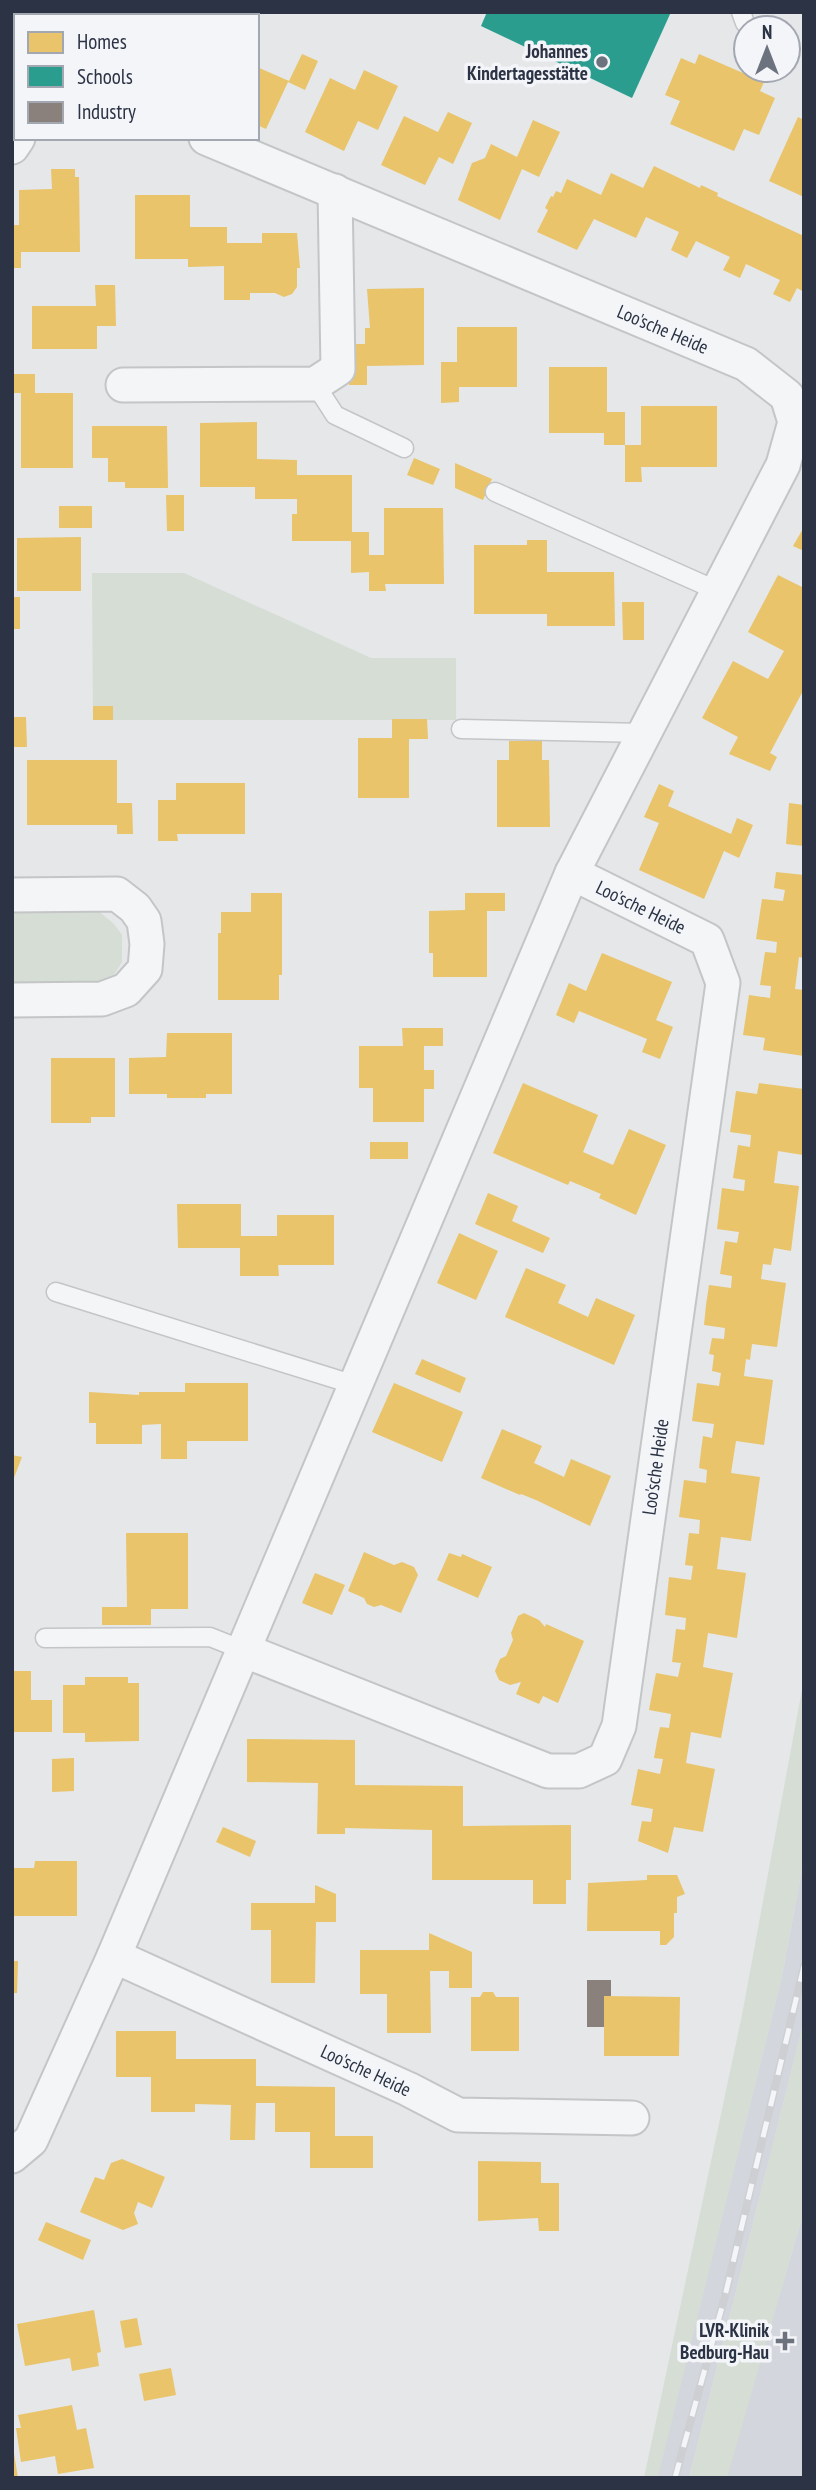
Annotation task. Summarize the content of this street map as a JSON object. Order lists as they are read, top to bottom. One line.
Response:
{"streets":{"street":["Loo'sche Heide"]},"places":{"other":["Johannes Kindertagesstätte"],"health":["LVR-Klinik Bedburg-Hau"]},"legend":["Homes","Schools","Industry"],"north":"top"}
